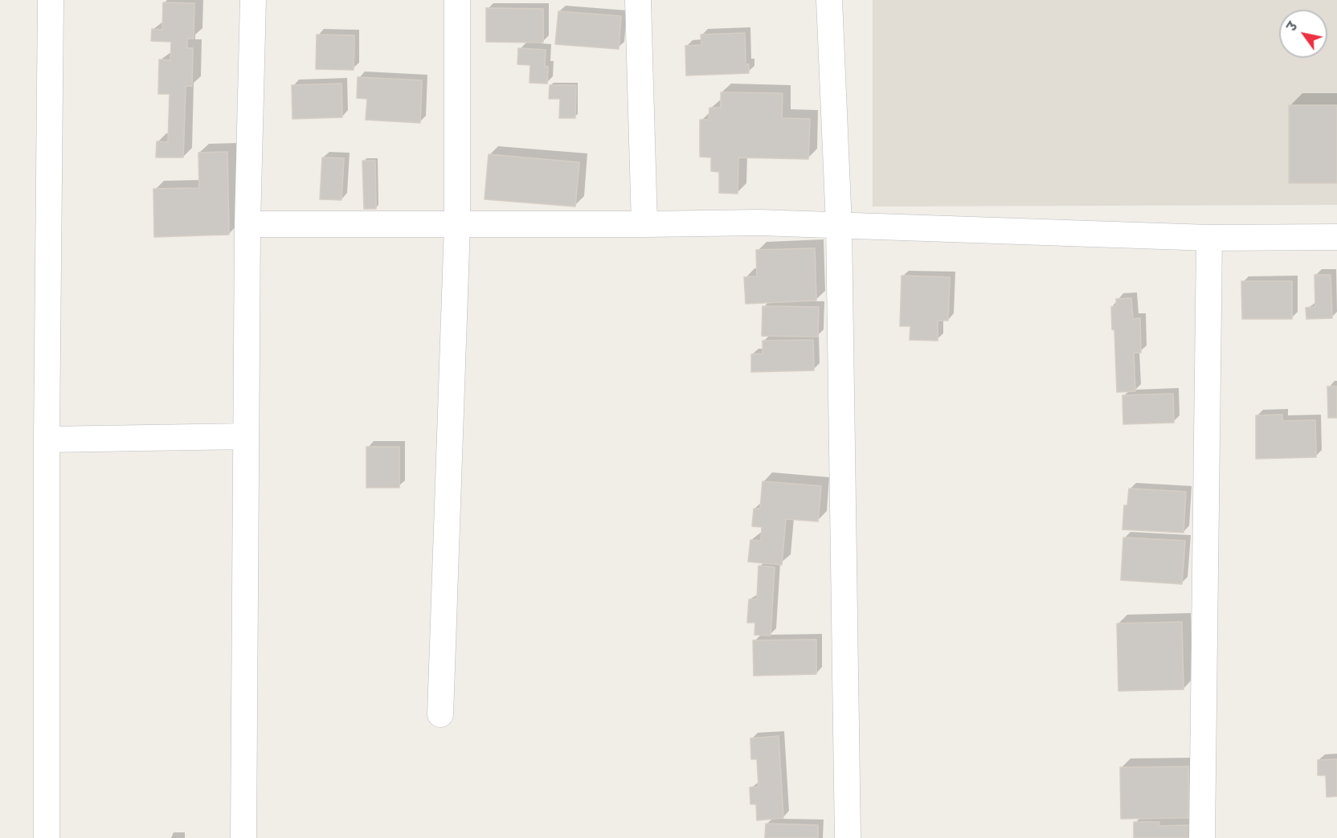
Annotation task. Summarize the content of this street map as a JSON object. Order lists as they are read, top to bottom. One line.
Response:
{"north":"top left"}
